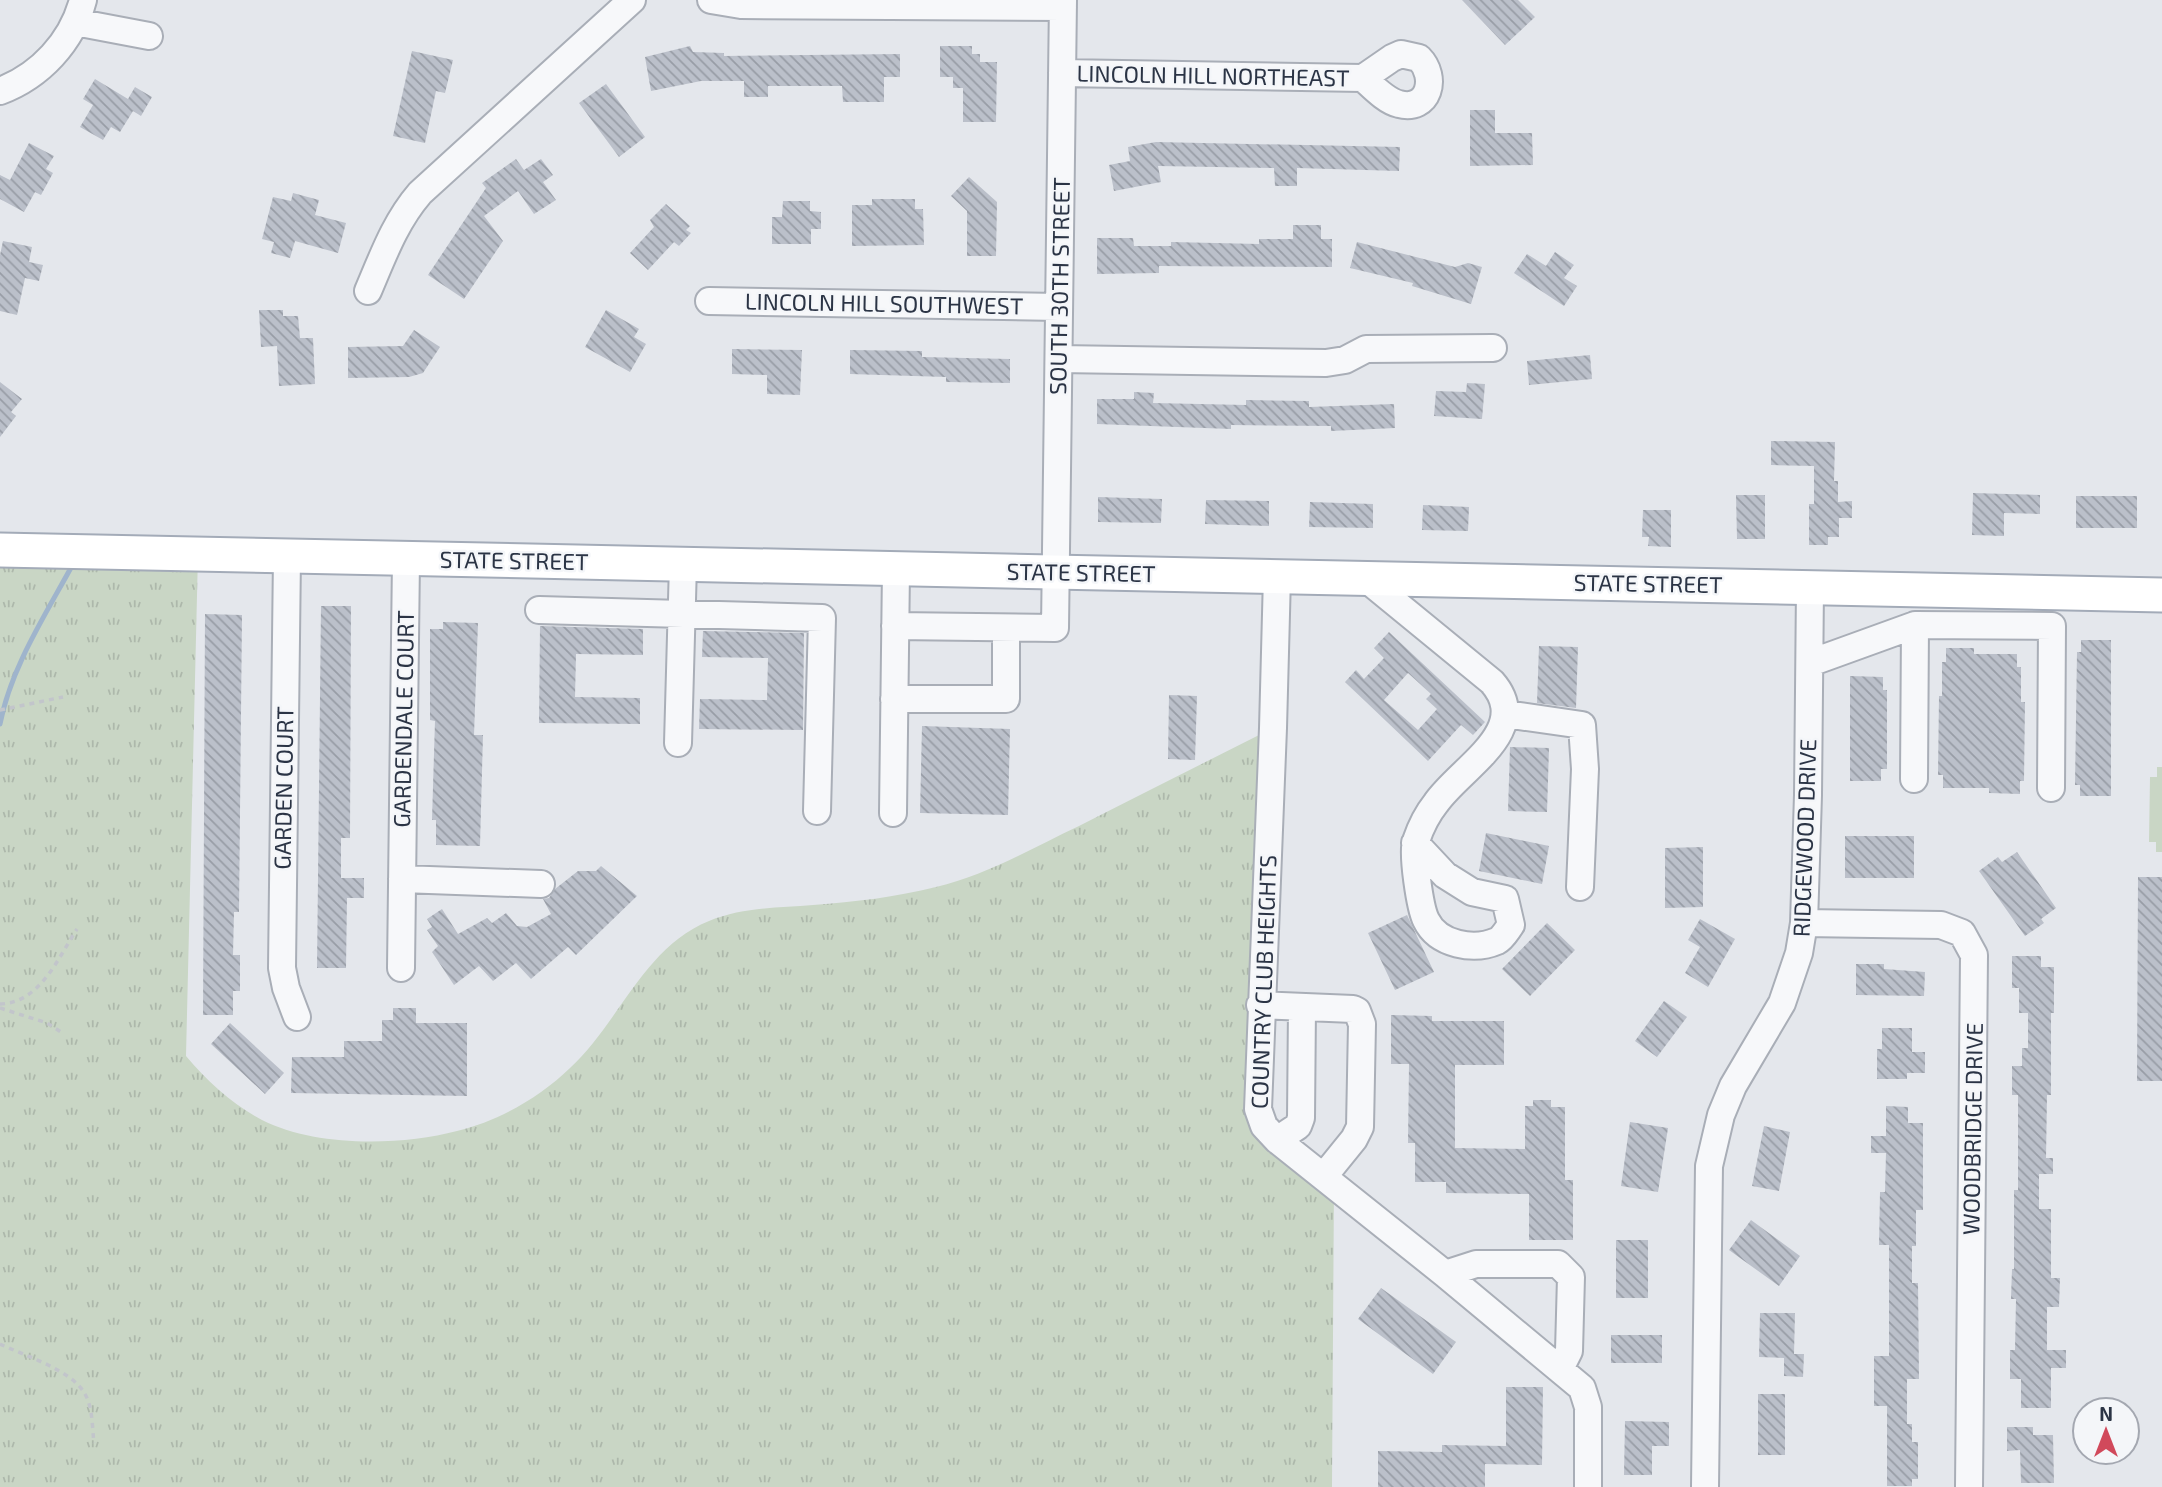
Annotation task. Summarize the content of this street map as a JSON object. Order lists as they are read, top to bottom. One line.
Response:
{"streets":{"main road":["STATE STREET"],"street":["LINCOLN HILL NORTHEAST","SOUTH 30TH STREET","LINCOLN HILL SOUTHWEST","GARDENDALE COURT","GARDEN COURT","RIDGEWOOD DRIVE","COUNTRY CLUB HEIGHTS","WOODBRIDGE DRIVE"]},"crossings":[["LINCOLN HILL NORTHEAST","SOUTH 30TH STREET"],["SOUTH 30TH STREET","LINCOLN HILL SOUTHWEST"],["SOUTH 30TH STREET","STATE STREET"],["STATE STREET","GARDENDALE COURT"],["STATE STREET","GARDEN COURT"],["STATE STREET","RIDGEWOOD DRIVE"],["STATE STREET","COUNTRY CLUB HEIGHTS"],["RIDGEWOOD DRIVE","WOODBRIDGE DRIVE"]],"north":"top"}
